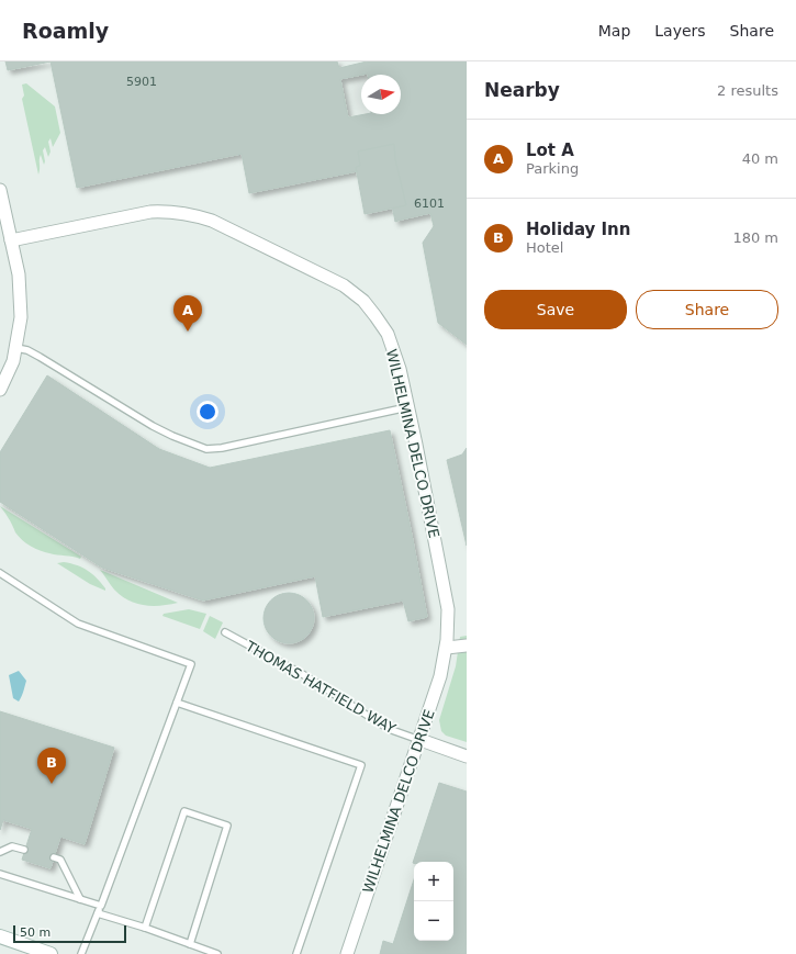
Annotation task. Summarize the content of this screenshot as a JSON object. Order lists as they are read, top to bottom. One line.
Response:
{"streets":{"street":["WILHELMINA DELCO DRIVE","THOMAS HATFIELD WAY"]},"crossings":[["WILHELMINA DELCO DRIVE","THOMAS HATFIELD WAY"]],"house_numbers":["5901","6101"],"scale_bar":"50 m","north":"right","page":{"header":"Roamly","nav":["Map","Layers","Share"],"heading":["Nearby","2 results"],"list":[{"mark":"A","name":"Lot A","note":"Parking","value":"40 m"},{"mark":"B","name":"Holiday Inn","note":"Hotel","value":"180 m"}],"buttons":["Save","Share"],"pins":["A","B"],"map_buttons":["+","−"],"scale":"50 m"}}
